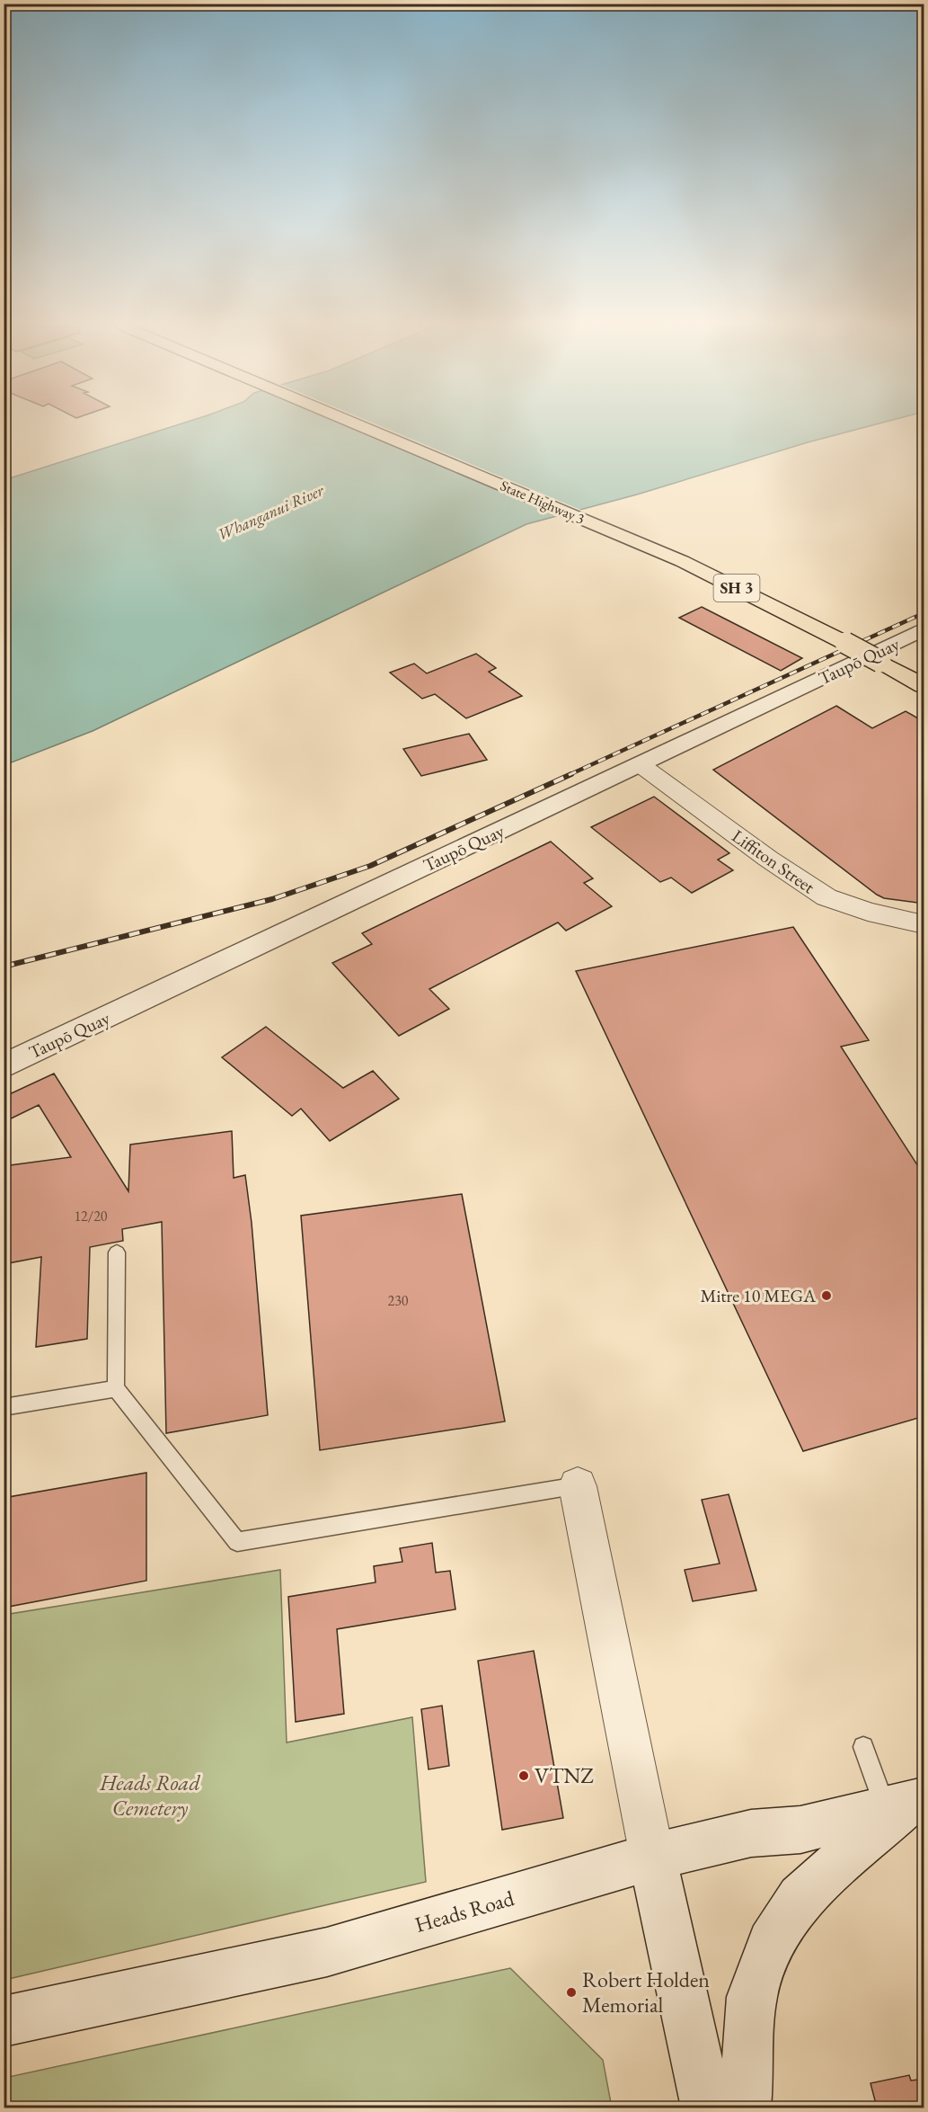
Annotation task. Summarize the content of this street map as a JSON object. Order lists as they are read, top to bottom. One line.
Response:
{"streets":{"highway":["State Highway 3","SH 3"],"street":["Taupō Quay","Liffiton Street","Heads Road"]},"crossings":[["Taupō Quay","Liffiton Street"]],"water":["Whanganui River"],"parks":["Heads Road Cemetery"],"places":["Mitre 10 MEGA","VTNZ","Robert Holden Memorial"],"house_numbers":["12/20","230"]}
